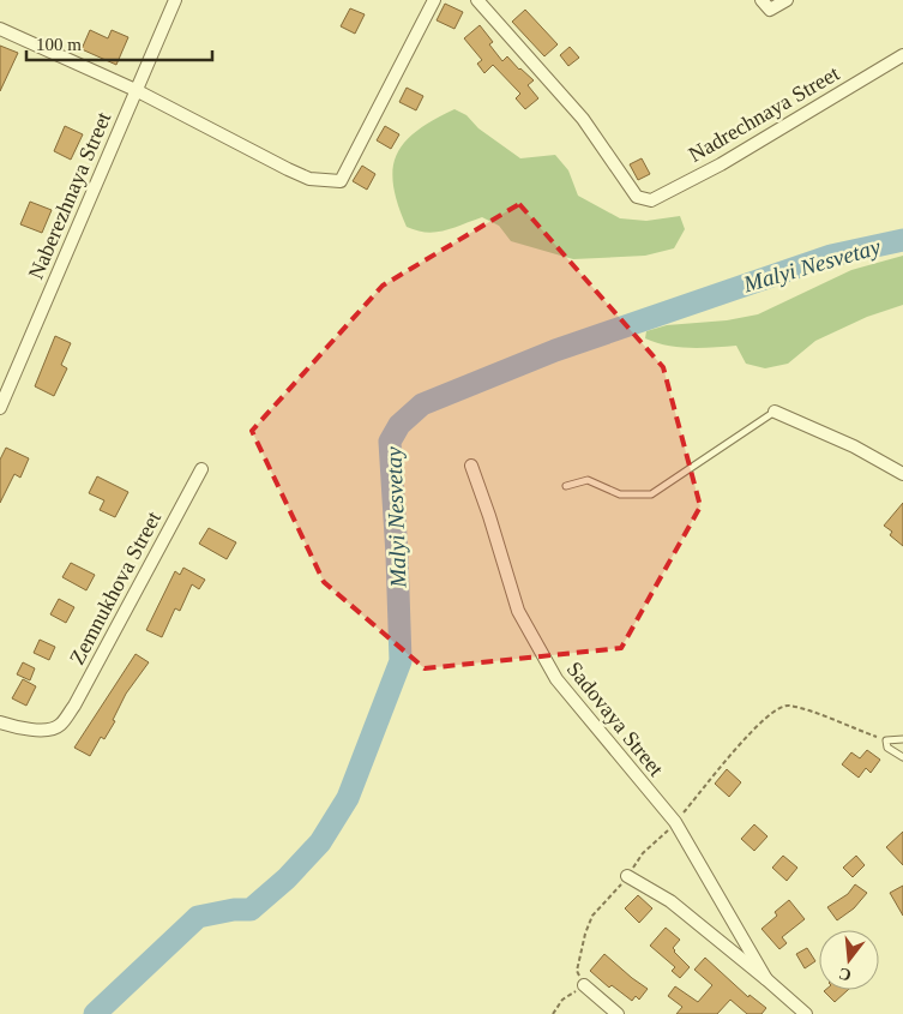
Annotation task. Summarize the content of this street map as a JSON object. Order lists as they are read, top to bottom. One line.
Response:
{"streets":{"street":["Nadrechnaya Street","Naberezhnaya Street","Zemnukhova Street","Sadovaya Street"]},"water":["Malyi Nesvetay"],"scale_bar":"100 m","north":"bottom"}
